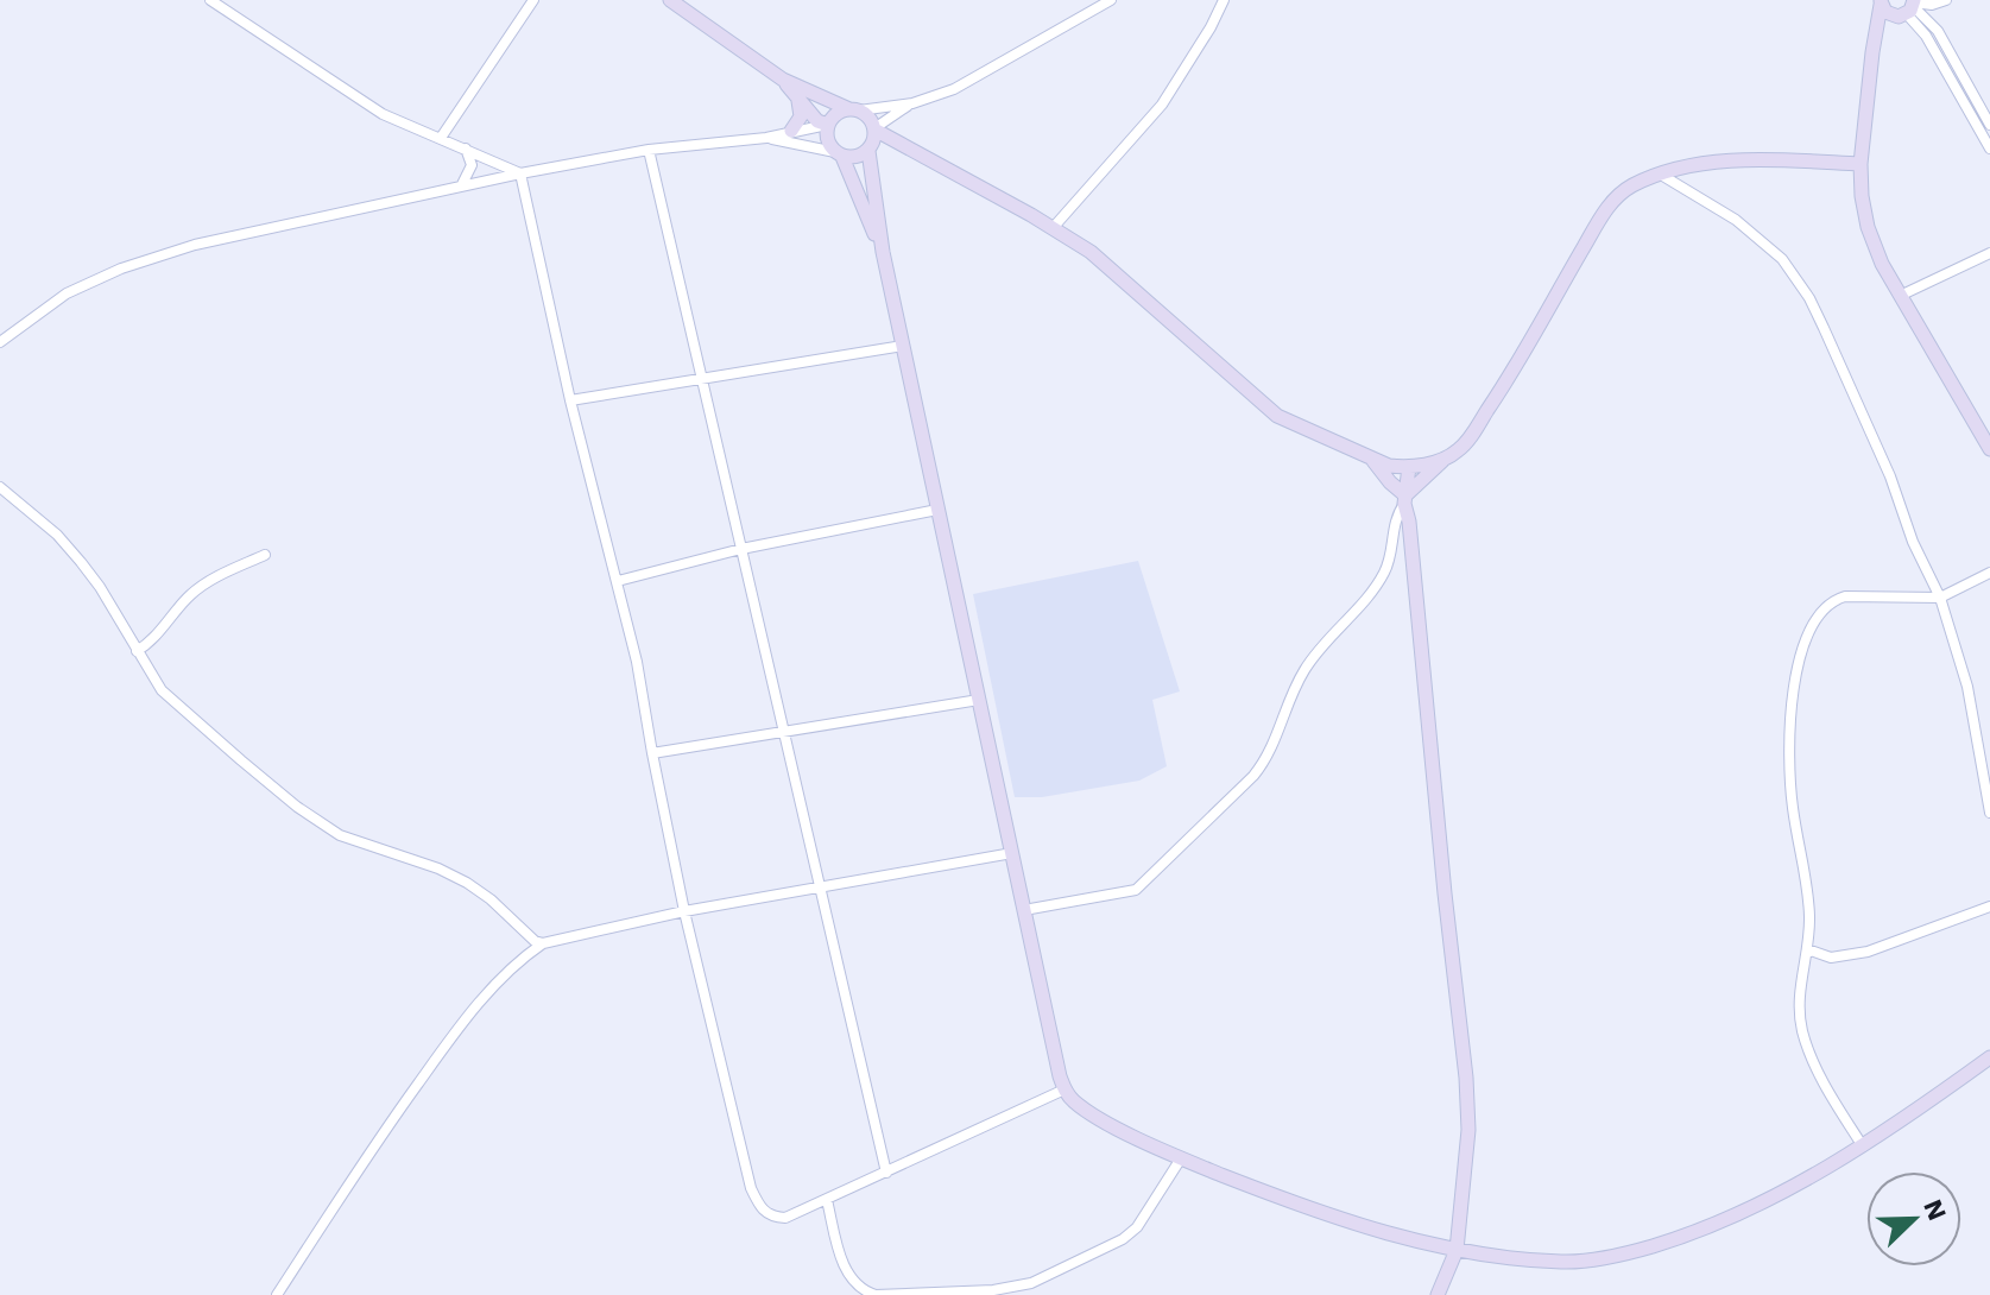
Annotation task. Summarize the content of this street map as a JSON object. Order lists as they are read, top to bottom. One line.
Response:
{"north":"top right"}
